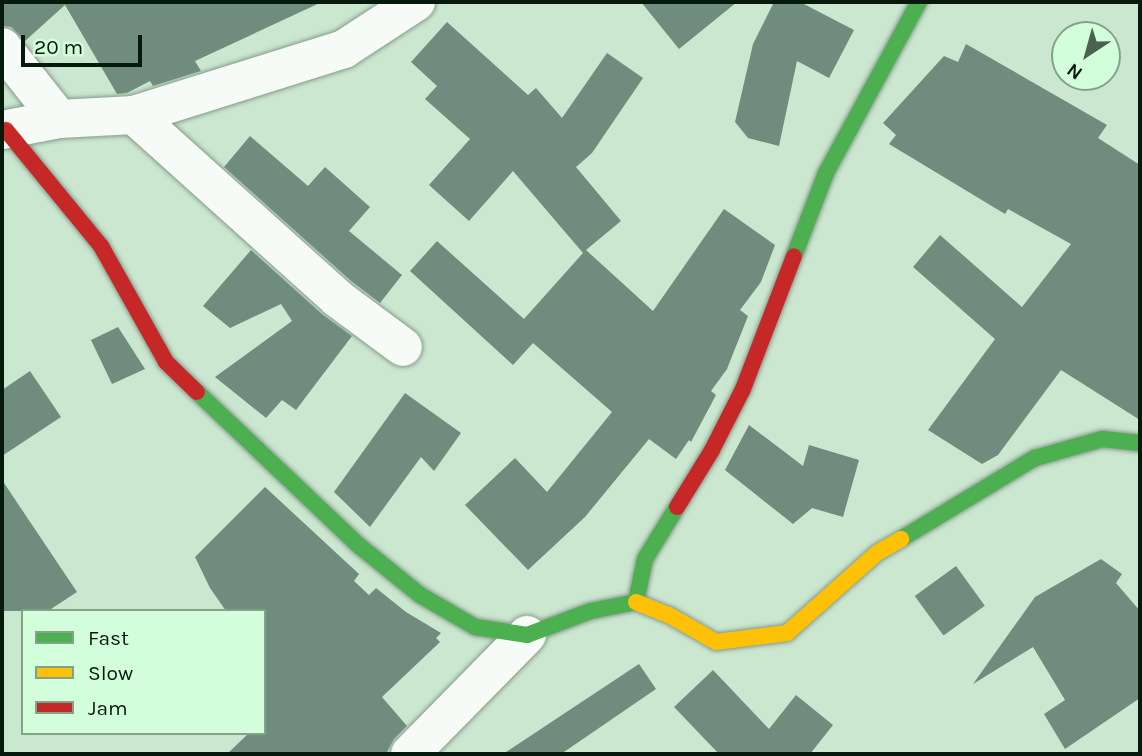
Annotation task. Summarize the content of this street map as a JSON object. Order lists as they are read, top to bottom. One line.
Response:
{"legend":["Fast","Slow","Jam"],"scale_bar":"20 m","north":"bottom left"}
